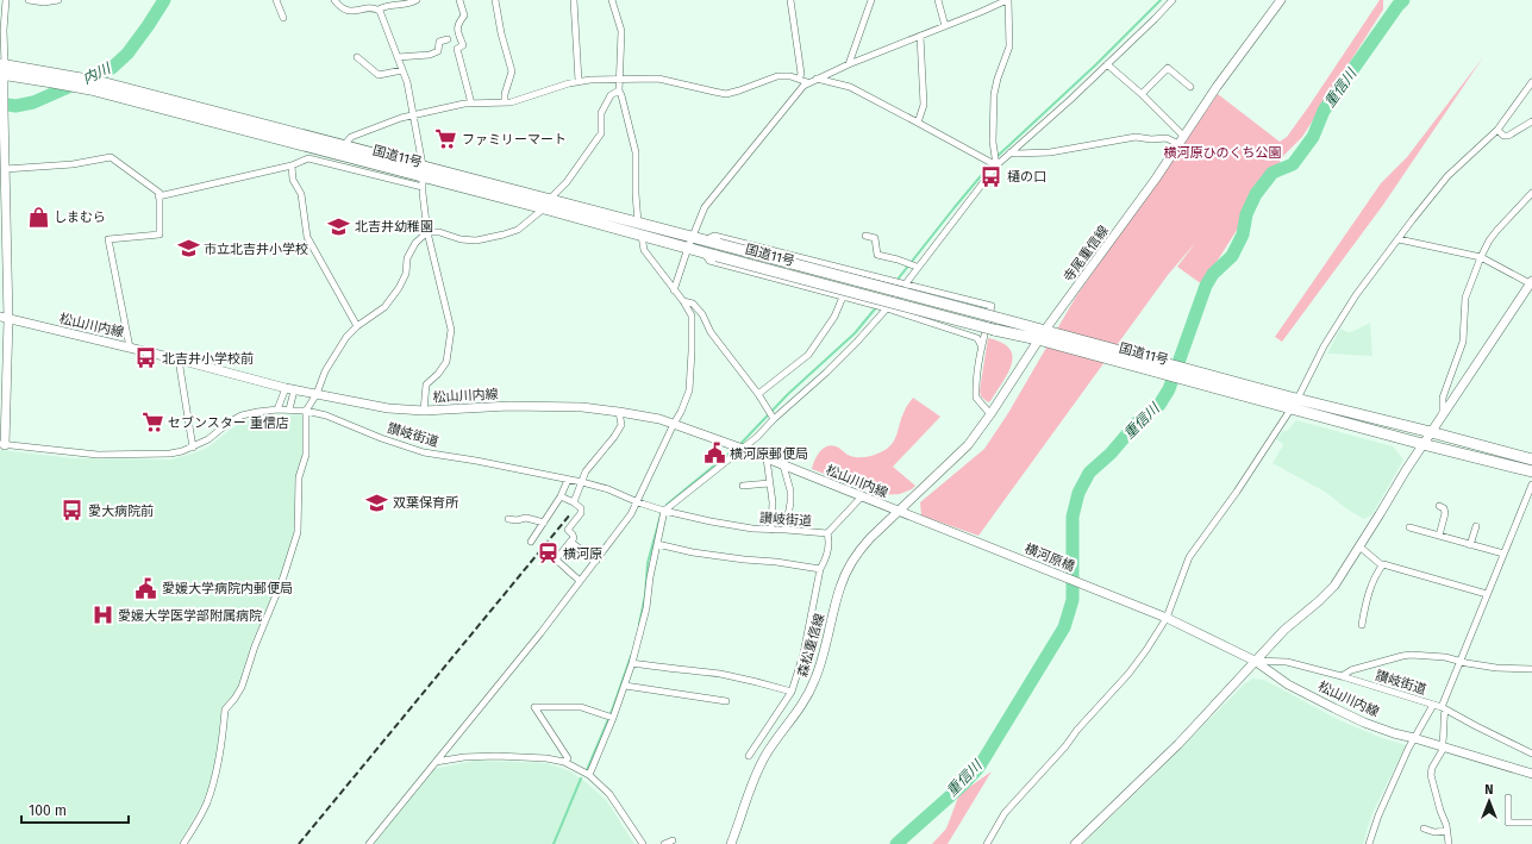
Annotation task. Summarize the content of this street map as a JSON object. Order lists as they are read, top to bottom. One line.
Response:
{"streets":{"highway":["国道11号"],"main road":["寺尾重信線","松山川内線","横河原橋","森松重信線"],"street":["讃岐街道"]},"crossings":[["国道11号","寺尾重信線"],["寺尾重信線","松山川内線"],["寺尾重信線","森松重信線"],["松山川内線","讃岐街道"],["松山川内線","横河原橋"],["松山川内線","森松重信線"]],"water":["内川","重信川"],"parks":["横河原ひのくち公園"],"places":{"supermarket":["ファミリーマート","セブンスター 重信店"],"bus stop":["樋の口","北吉井小学校前","愛大病院前"],"shop":["しまむら"],"school or university":["北吉井幼稚園","市立北吉井小学校","双葉保育所"],"public building":["横河原郵便局","愛媛大学病院内郵便局"],"station":["横河原"],"hospital":["愛媛大学医学部附属病院"]},"scale_bar":"100 m","north":"top"}
